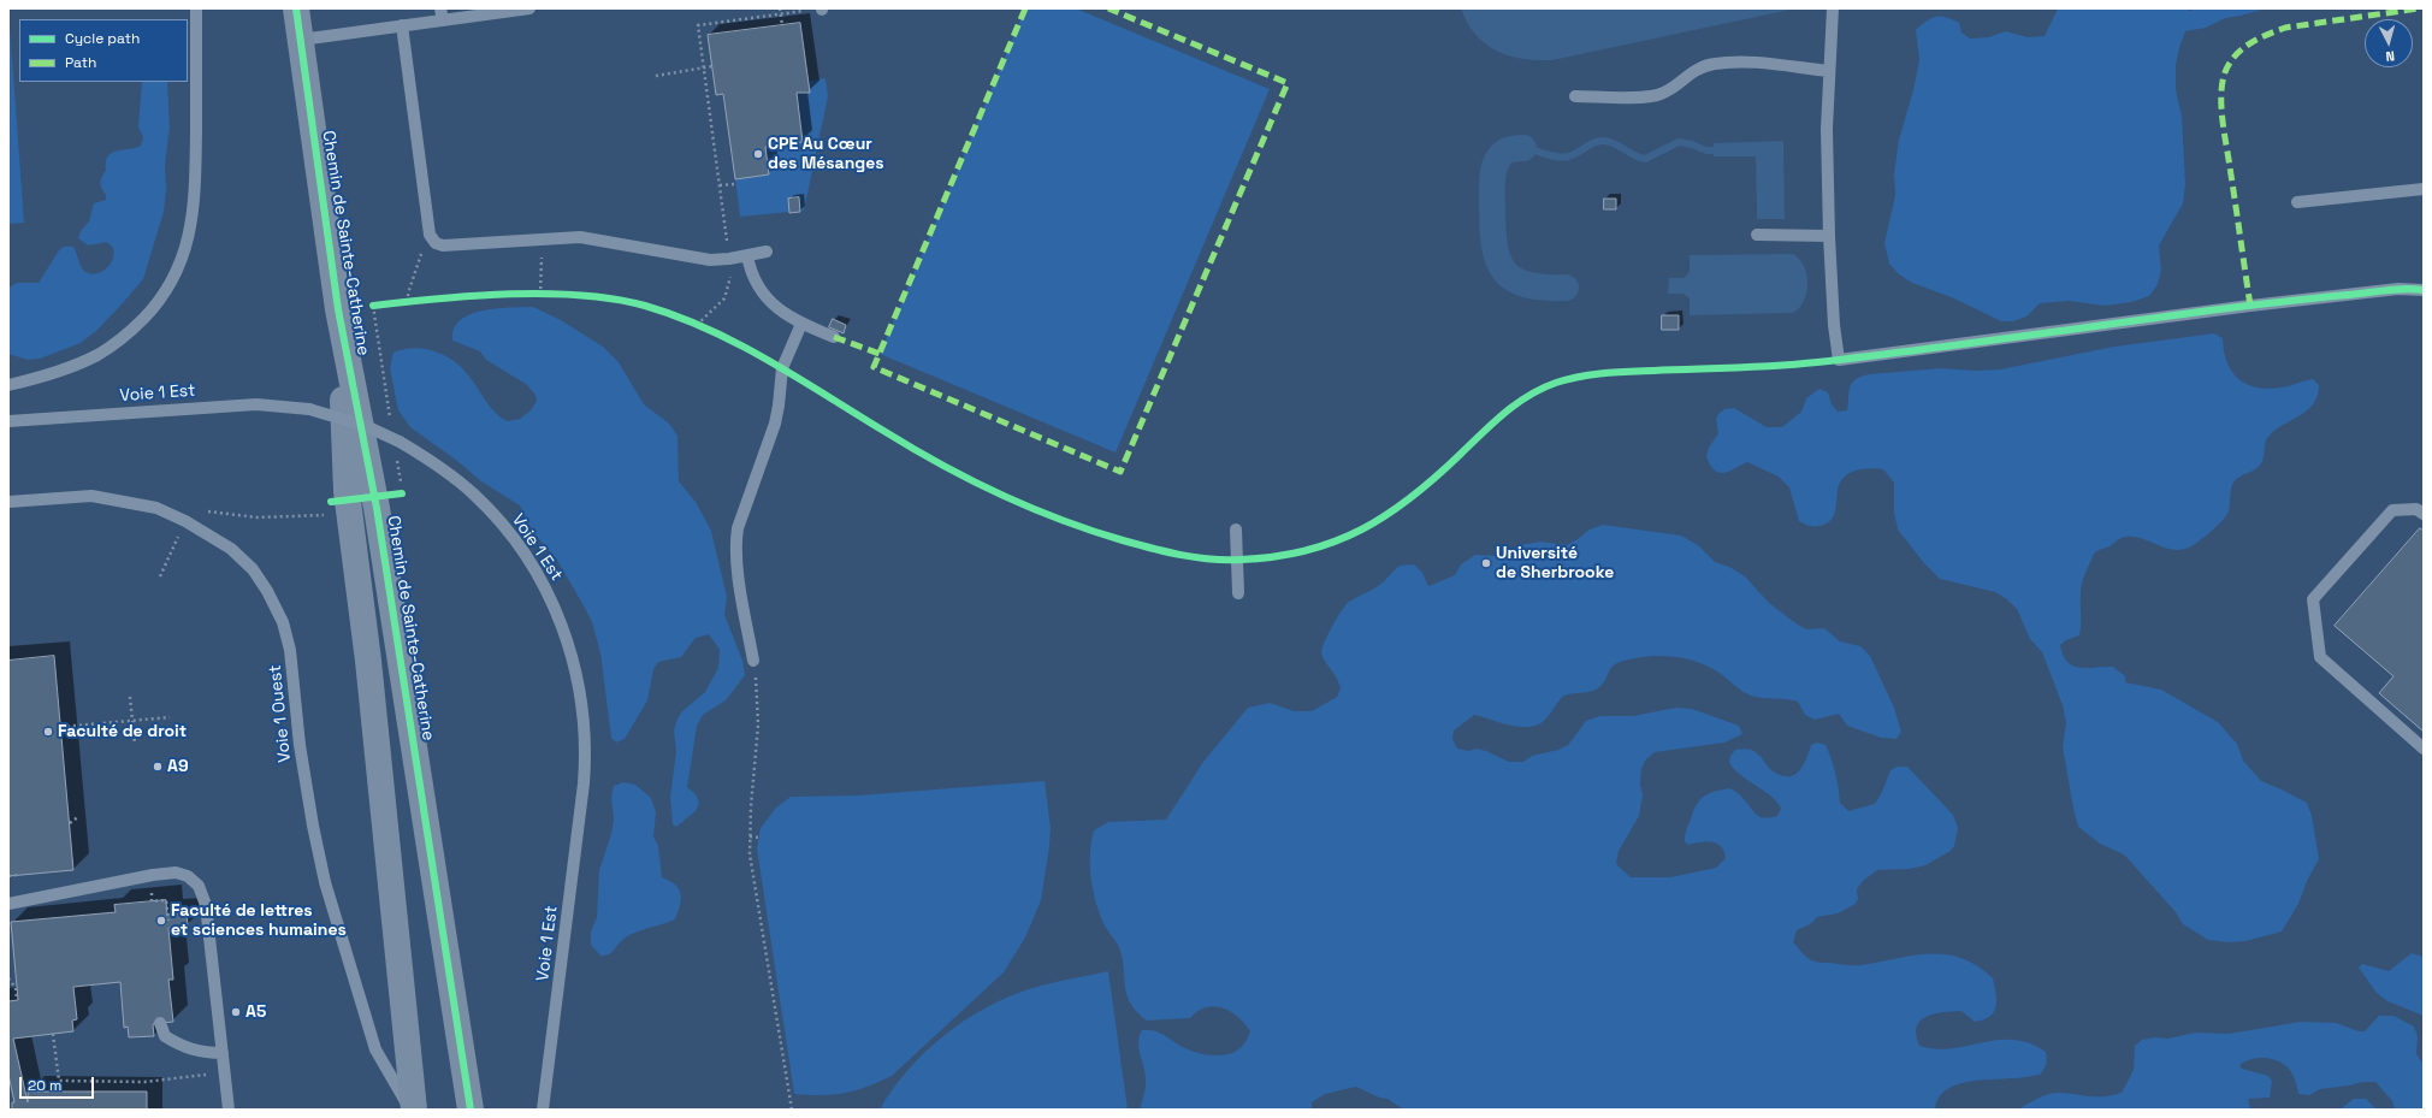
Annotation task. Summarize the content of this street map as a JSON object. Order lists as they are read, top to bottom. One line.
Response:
{"streets":{"main road":["Chemin de Sainte-Catherine"],"lane":["Voie 1 Est","Voie 1 Ouest"]},"places":["CPE Au Cœur des Mésanges","Université de Sherbrooke","Faculté de droit","A9","Faculté de lettres et sciences humaines","A5"],"legend":["Cycle path","Path"],"scale_bar":"20 m","north":"bottom"}
